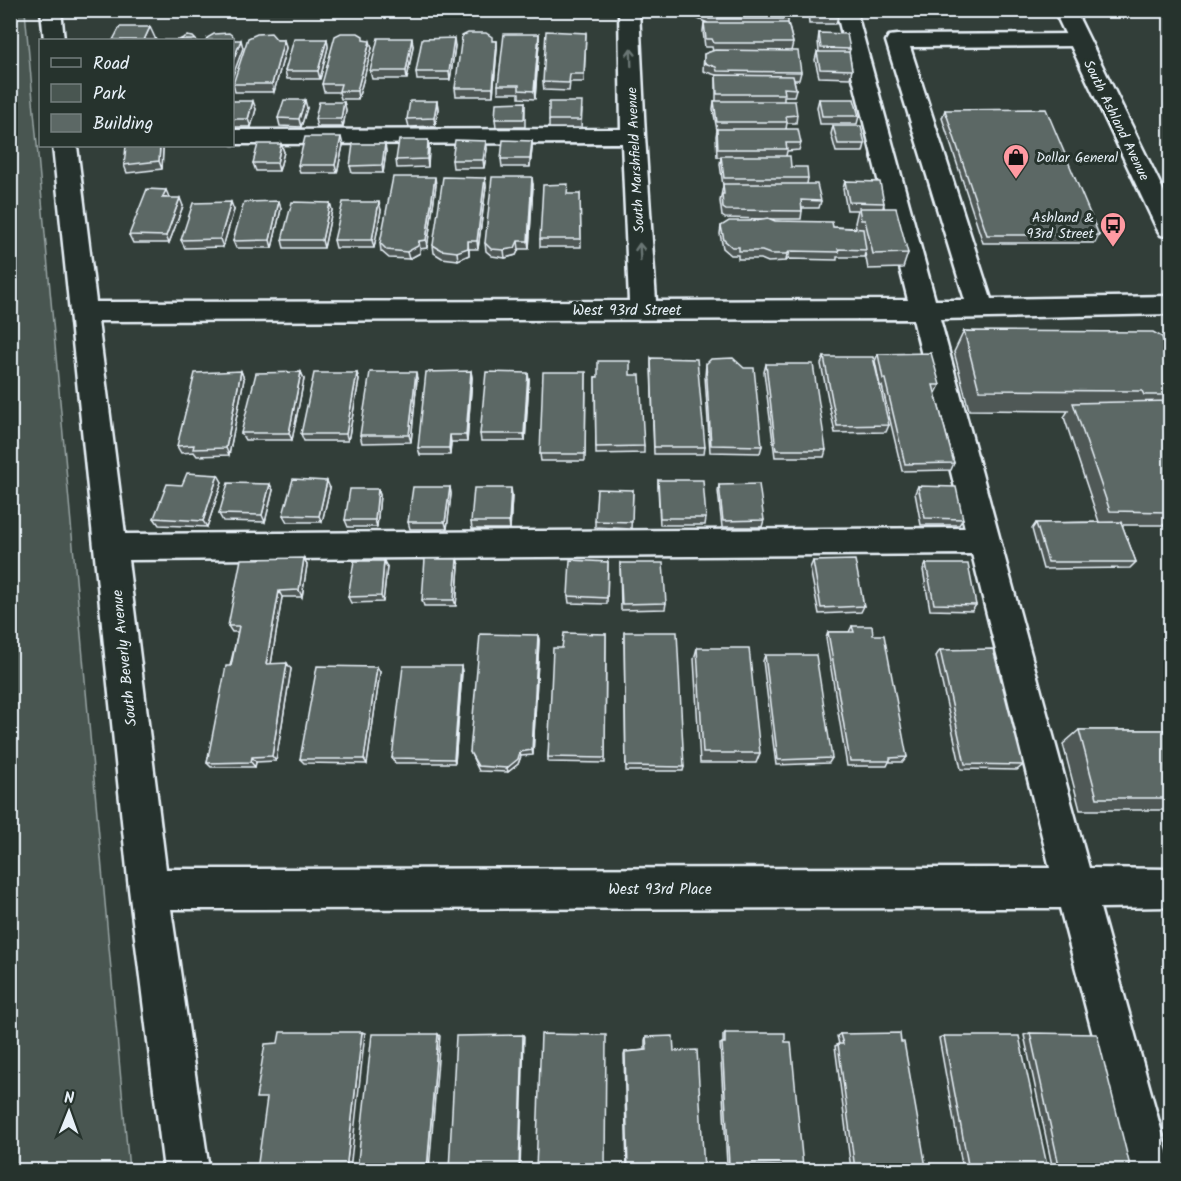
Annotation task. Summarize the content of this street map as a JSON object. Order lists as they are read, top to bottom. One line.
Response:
{"streets":{"street":["South Ashland Avenue","South Marshfield Avenue","West 93rd Street","South Beverly Avenue","West 93rd Place"]},"crossings":[["South Marshfield Avenue","West 93rd Street"],["West 93rd Street","South Beverly Avenue"],["South Beverly Avenue","West 93rd Place"]],"places":{"shop":["Dollar General"],"bus stop":["Ashland & 93rd Street"]},"legend":["Road","Park","Building"],"north":"top"}
